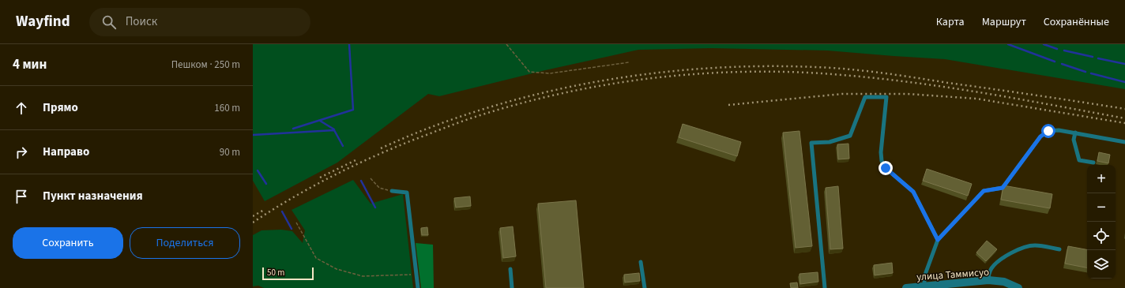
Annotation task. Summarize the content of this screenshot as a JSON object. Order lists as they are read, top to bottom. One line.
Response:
{"streets":{"street":["улица Таммисуо"]},"scale_bar":"50 m","page":{"header":"Wayfind","search":"Поиск","nav":["Карта","Маршрут","Сохранённые"],"heading":["4 мин","Пешком · 250 m"],"list":[["Прямо","160 m"],["Направо","90 m"],"Пункт назначения"],"map_buttons":["+","−"],"buttons":["Сохранить","Поделиться"],"scale":"50 m"}}
